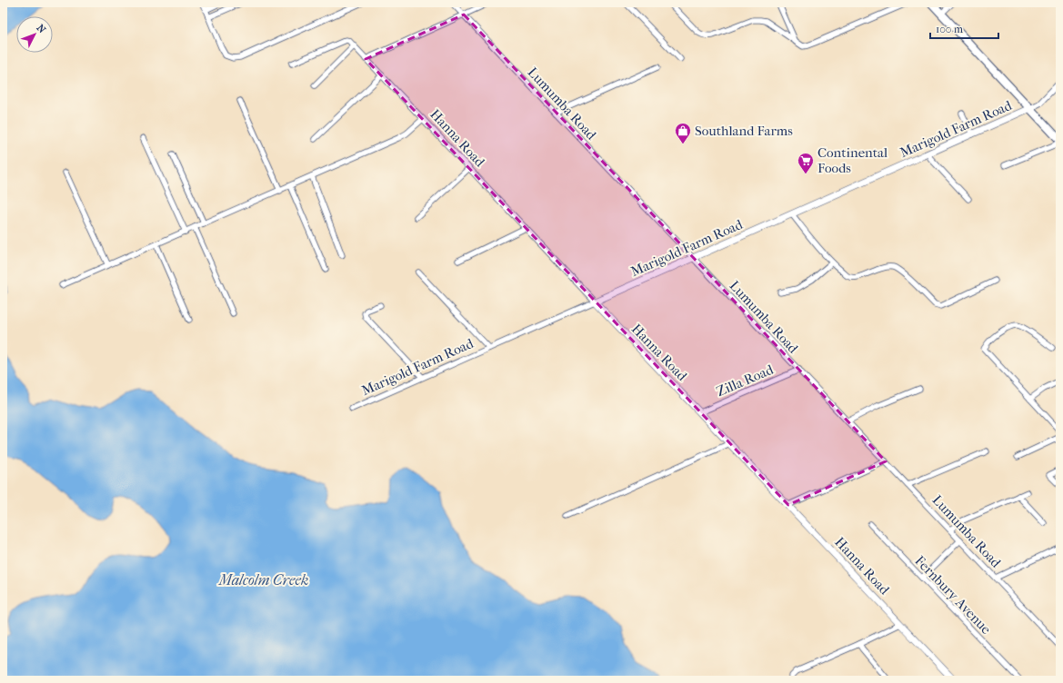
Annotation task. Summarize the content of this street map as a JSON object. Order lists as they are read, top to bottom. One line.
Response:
{"streets":{"street":["Lumumba Road","Marigold Farm Road","Hanna Road","Zilla Road","Fernbury Avenue"]},"crossings":[["Lumumba Road","Marigold Farm Road"],["Lumumba Road","Zilla Road"],["Marigold Farm Road","Hanna Road"],["Hanna Road","Zilla Road"]],"water":["Malcolm Creek"],"places":{"shop":["Southland Farms"],"supermarket":["Continental Foods"]},"scale_bar":"100 m","north":"top right"}
